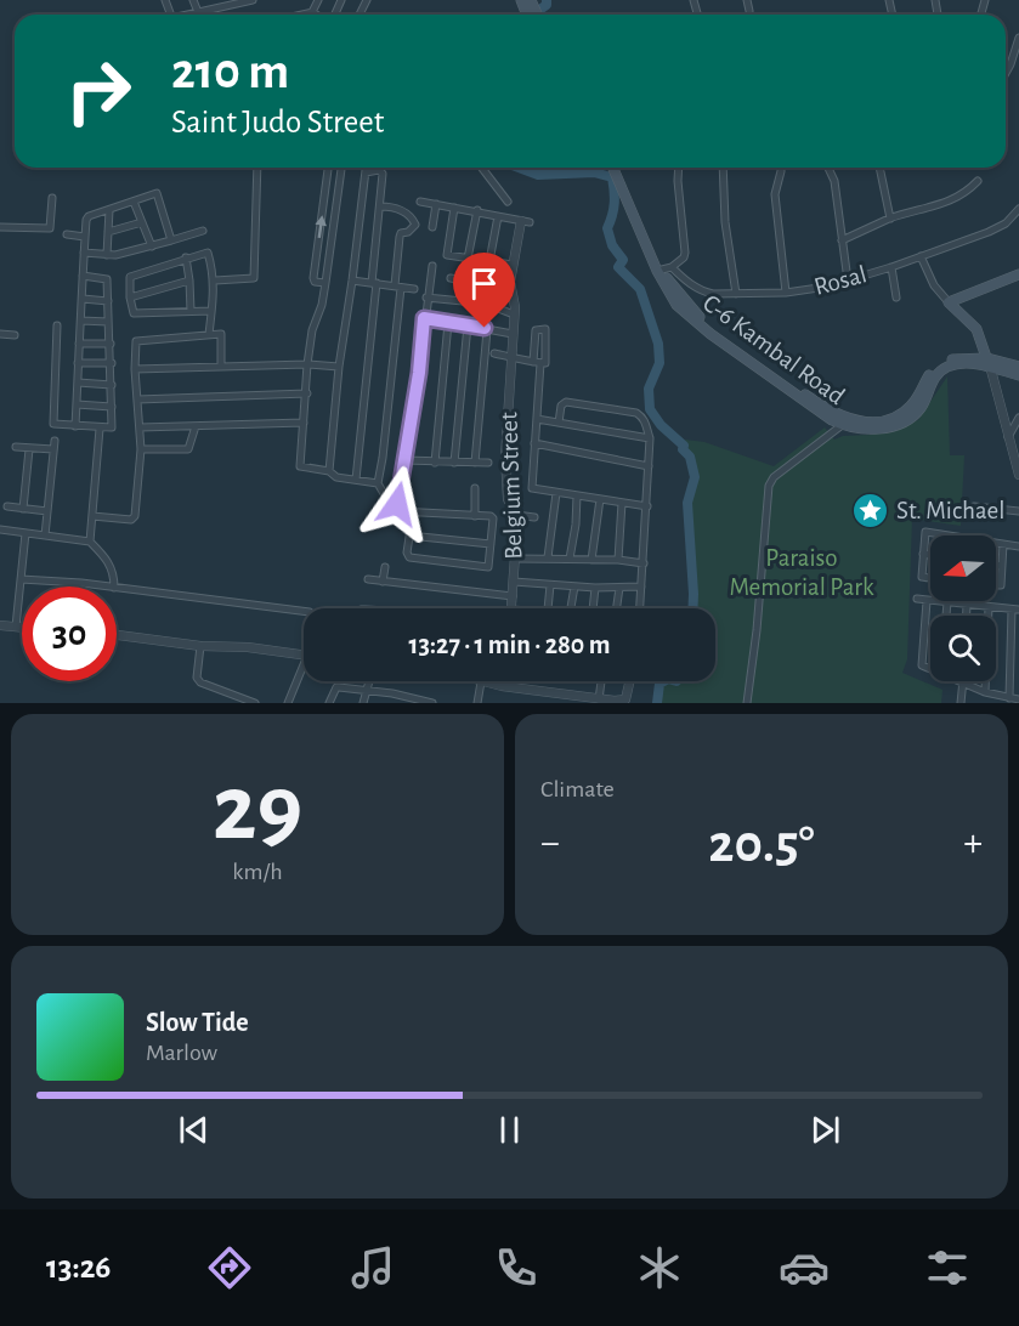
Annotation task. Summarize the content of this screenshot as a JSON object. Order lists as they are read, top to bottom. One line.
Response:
{"streets":{"main road":["C-6 Kambal Road"],"street":["Rosal","Belgium Street"]},"crossings":[["Rosal","C-6 Kambal Road"]],"parks":["Paraiso Memorial Park"],"places":{"place":["St. Michael"]},"north":"left","page":{"turn":["210 m","Saint Judo Street"],"limit":"30","trip":"13:27 · 1 min · 280 m","tile":[["29","km/h"],"Climate"],"heat":["−","20.5°","+"],"song":["Slow Tide","Marlow"],"tabs":"13:26"}}
